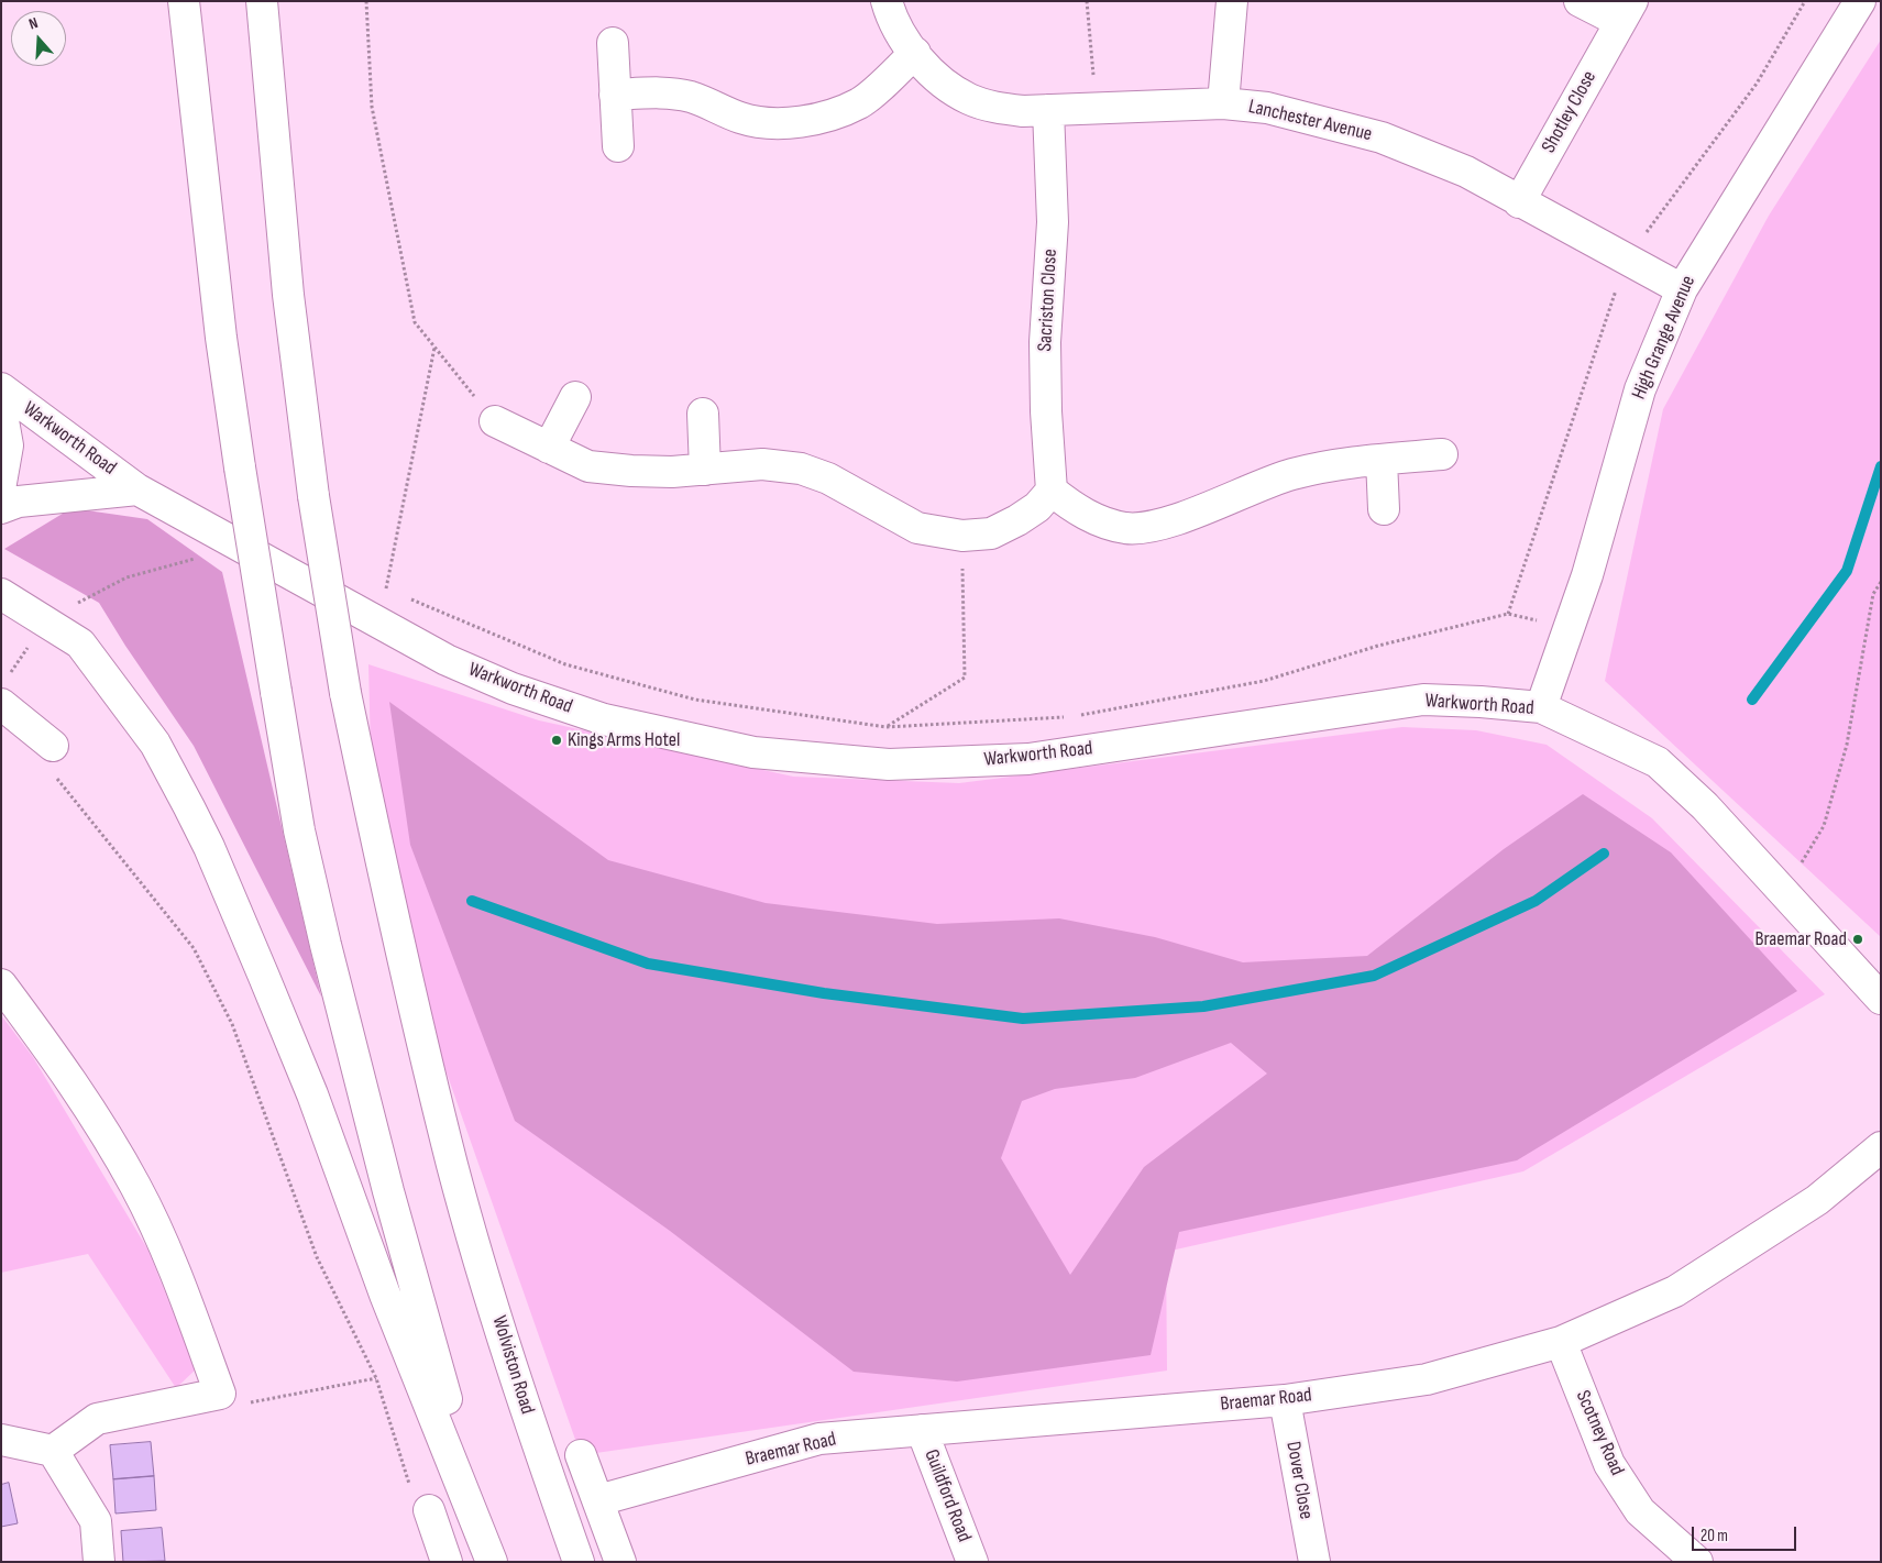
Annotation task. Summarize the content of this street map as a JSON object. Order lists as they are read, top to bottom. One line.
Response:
{"streets":{"street":["Shotley Close","Lanchester Avenue","Sacriston Close","High Grange Avenue","Warkworth Road","Wolviston Road","Braemar Road","Scotney Road","Dover Close","Guildford Road"]},"crossings":[["Shotley Close","Lanchester Avenue"],["Lanchester Avenue","Sacriston Close"],["Lanchester Avenue","High Grange Avenue"],["High Grange Avenue","Warkworth Road"],["Braemar Road","Scotney Road"],["Braemar Road","Dover Close"],["Braemar Road","Guildford Road"]],"places":["Kings Arms Hotel","Braemar Road"],"scale_bar":"20 m","north":"top"}
